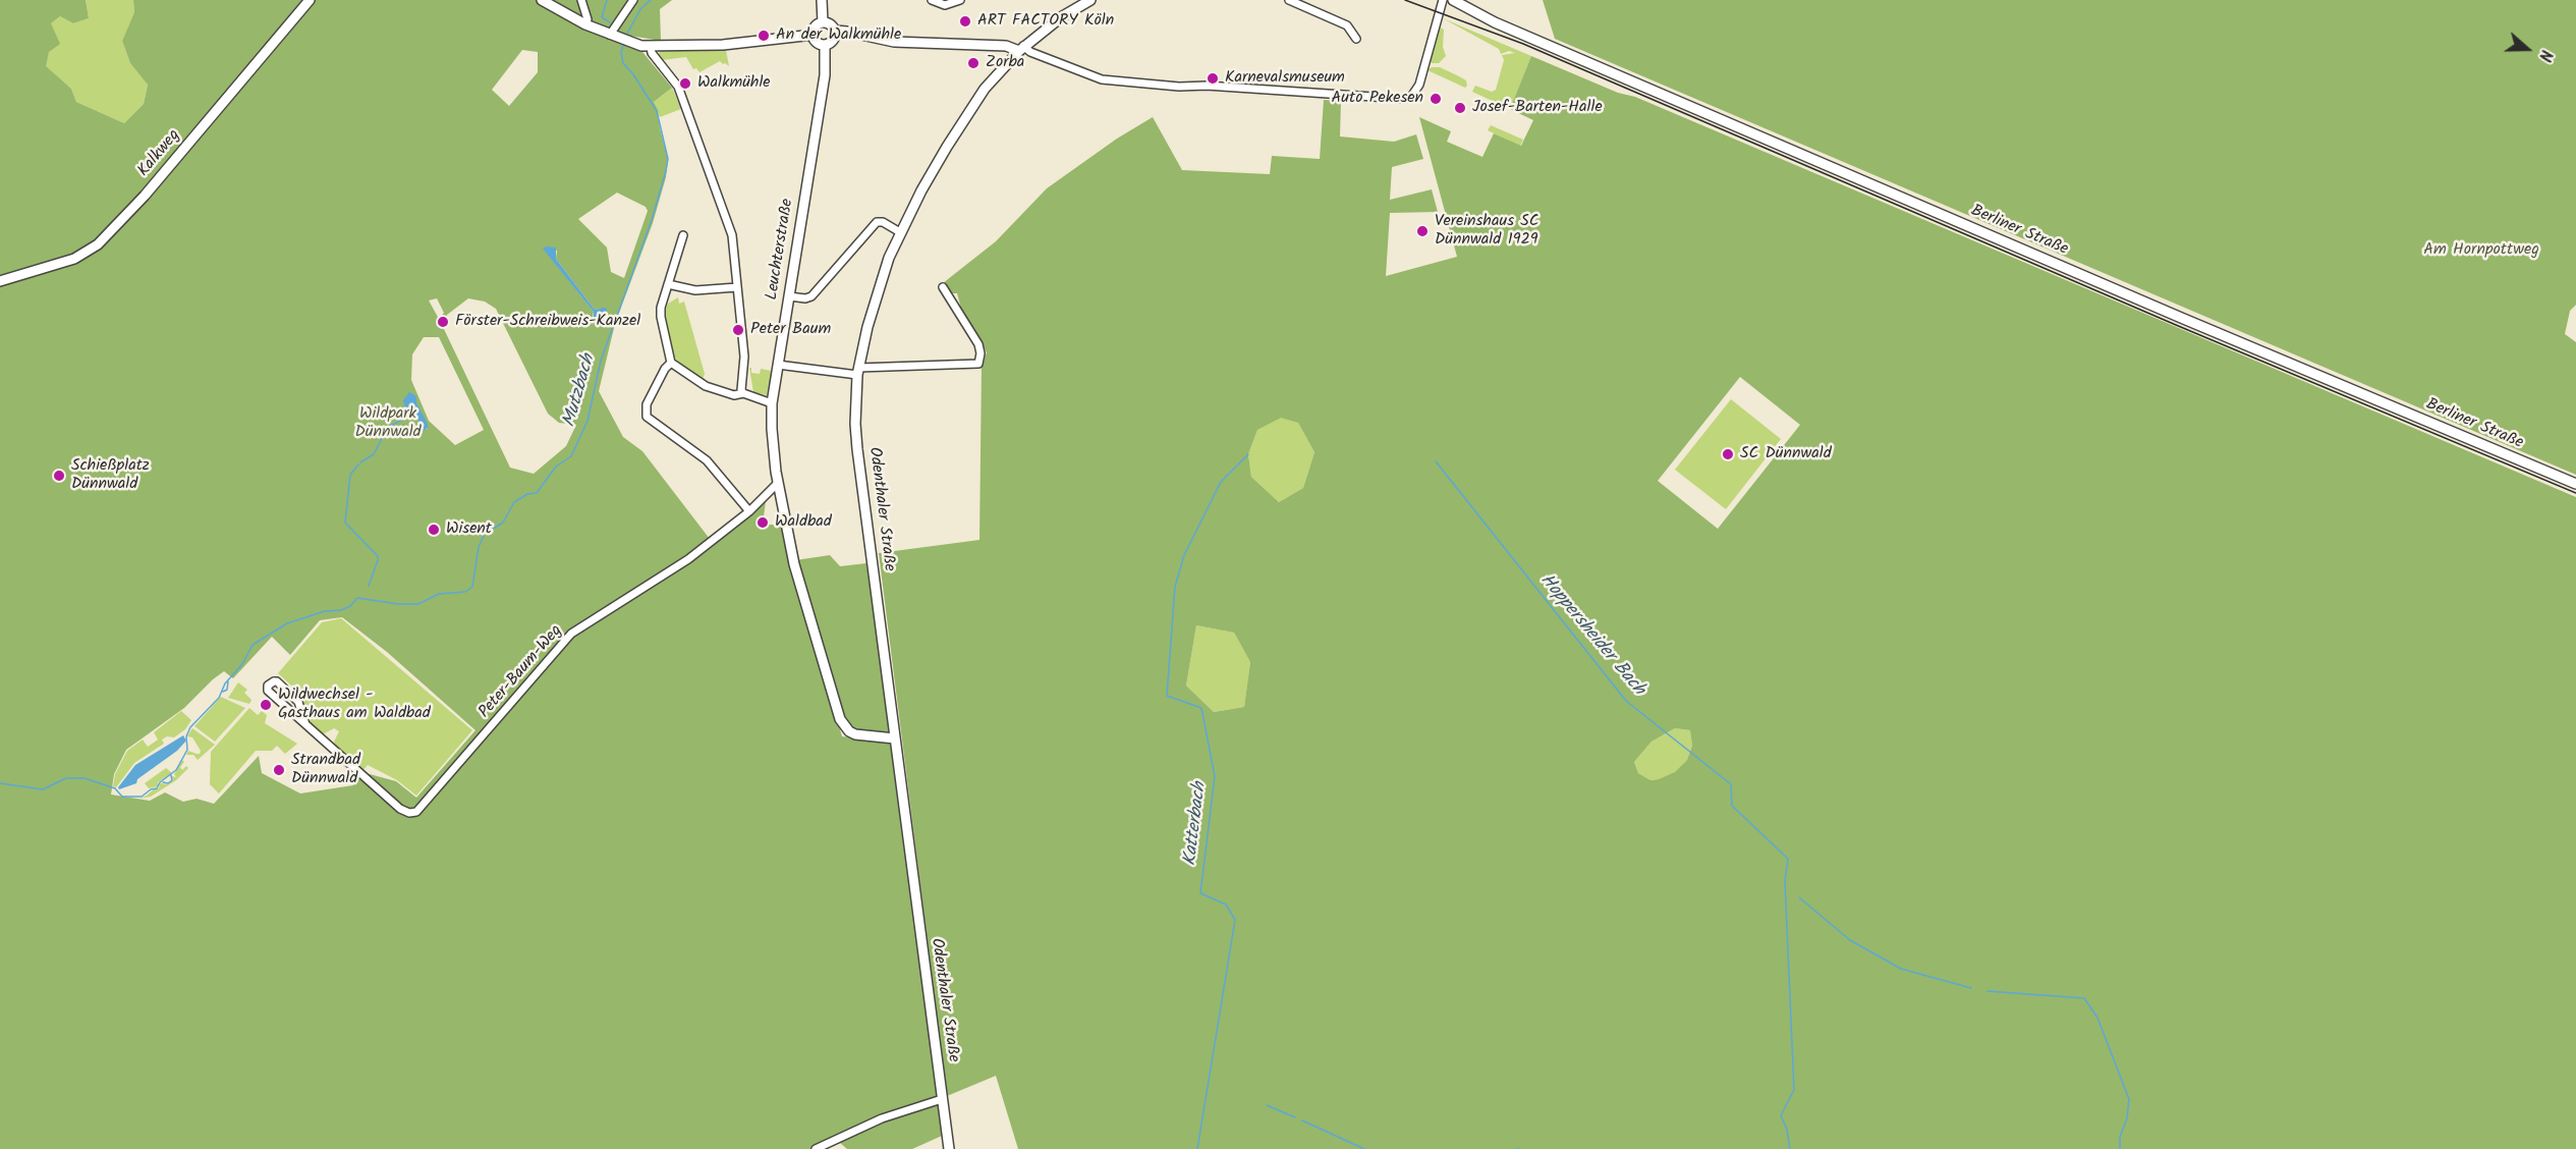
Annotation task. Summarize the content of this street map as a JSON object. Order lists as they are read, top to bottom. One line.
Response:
{"streets":{"main road":["Kalkweg","Berliner Straße","Leuchterstraße","Odenthaler Straße"],"street":["Peter-Baum-Weg"]},"crossings":[["Leuchterstraße","Odenthaler Straße"],["Leuchterstraße","Peter-Baum-Weg"]],"water":["Mutzbach","Hoppersheider Bach","Katterbach"],"parks":["Am Hornpottweg","Wildpark Dünnwald"],"places":["ART FACTORY Köln","An der Walkmühle","Zorba","Karnevalsmuseum","Walkmühle","Auto Pekesen","Josef-Barten-Halle","Vereinshaus SC Dünnwald 1929","Förster-Schreibweis-Kanzel","Peter Baum","SC Dünnwald","Schießplatz Dünnwald","Waldbad","Wisent","Wildwechsel - Gasthaus am Waldbad","Strandbad Dünnwald"],"north":"right"}
